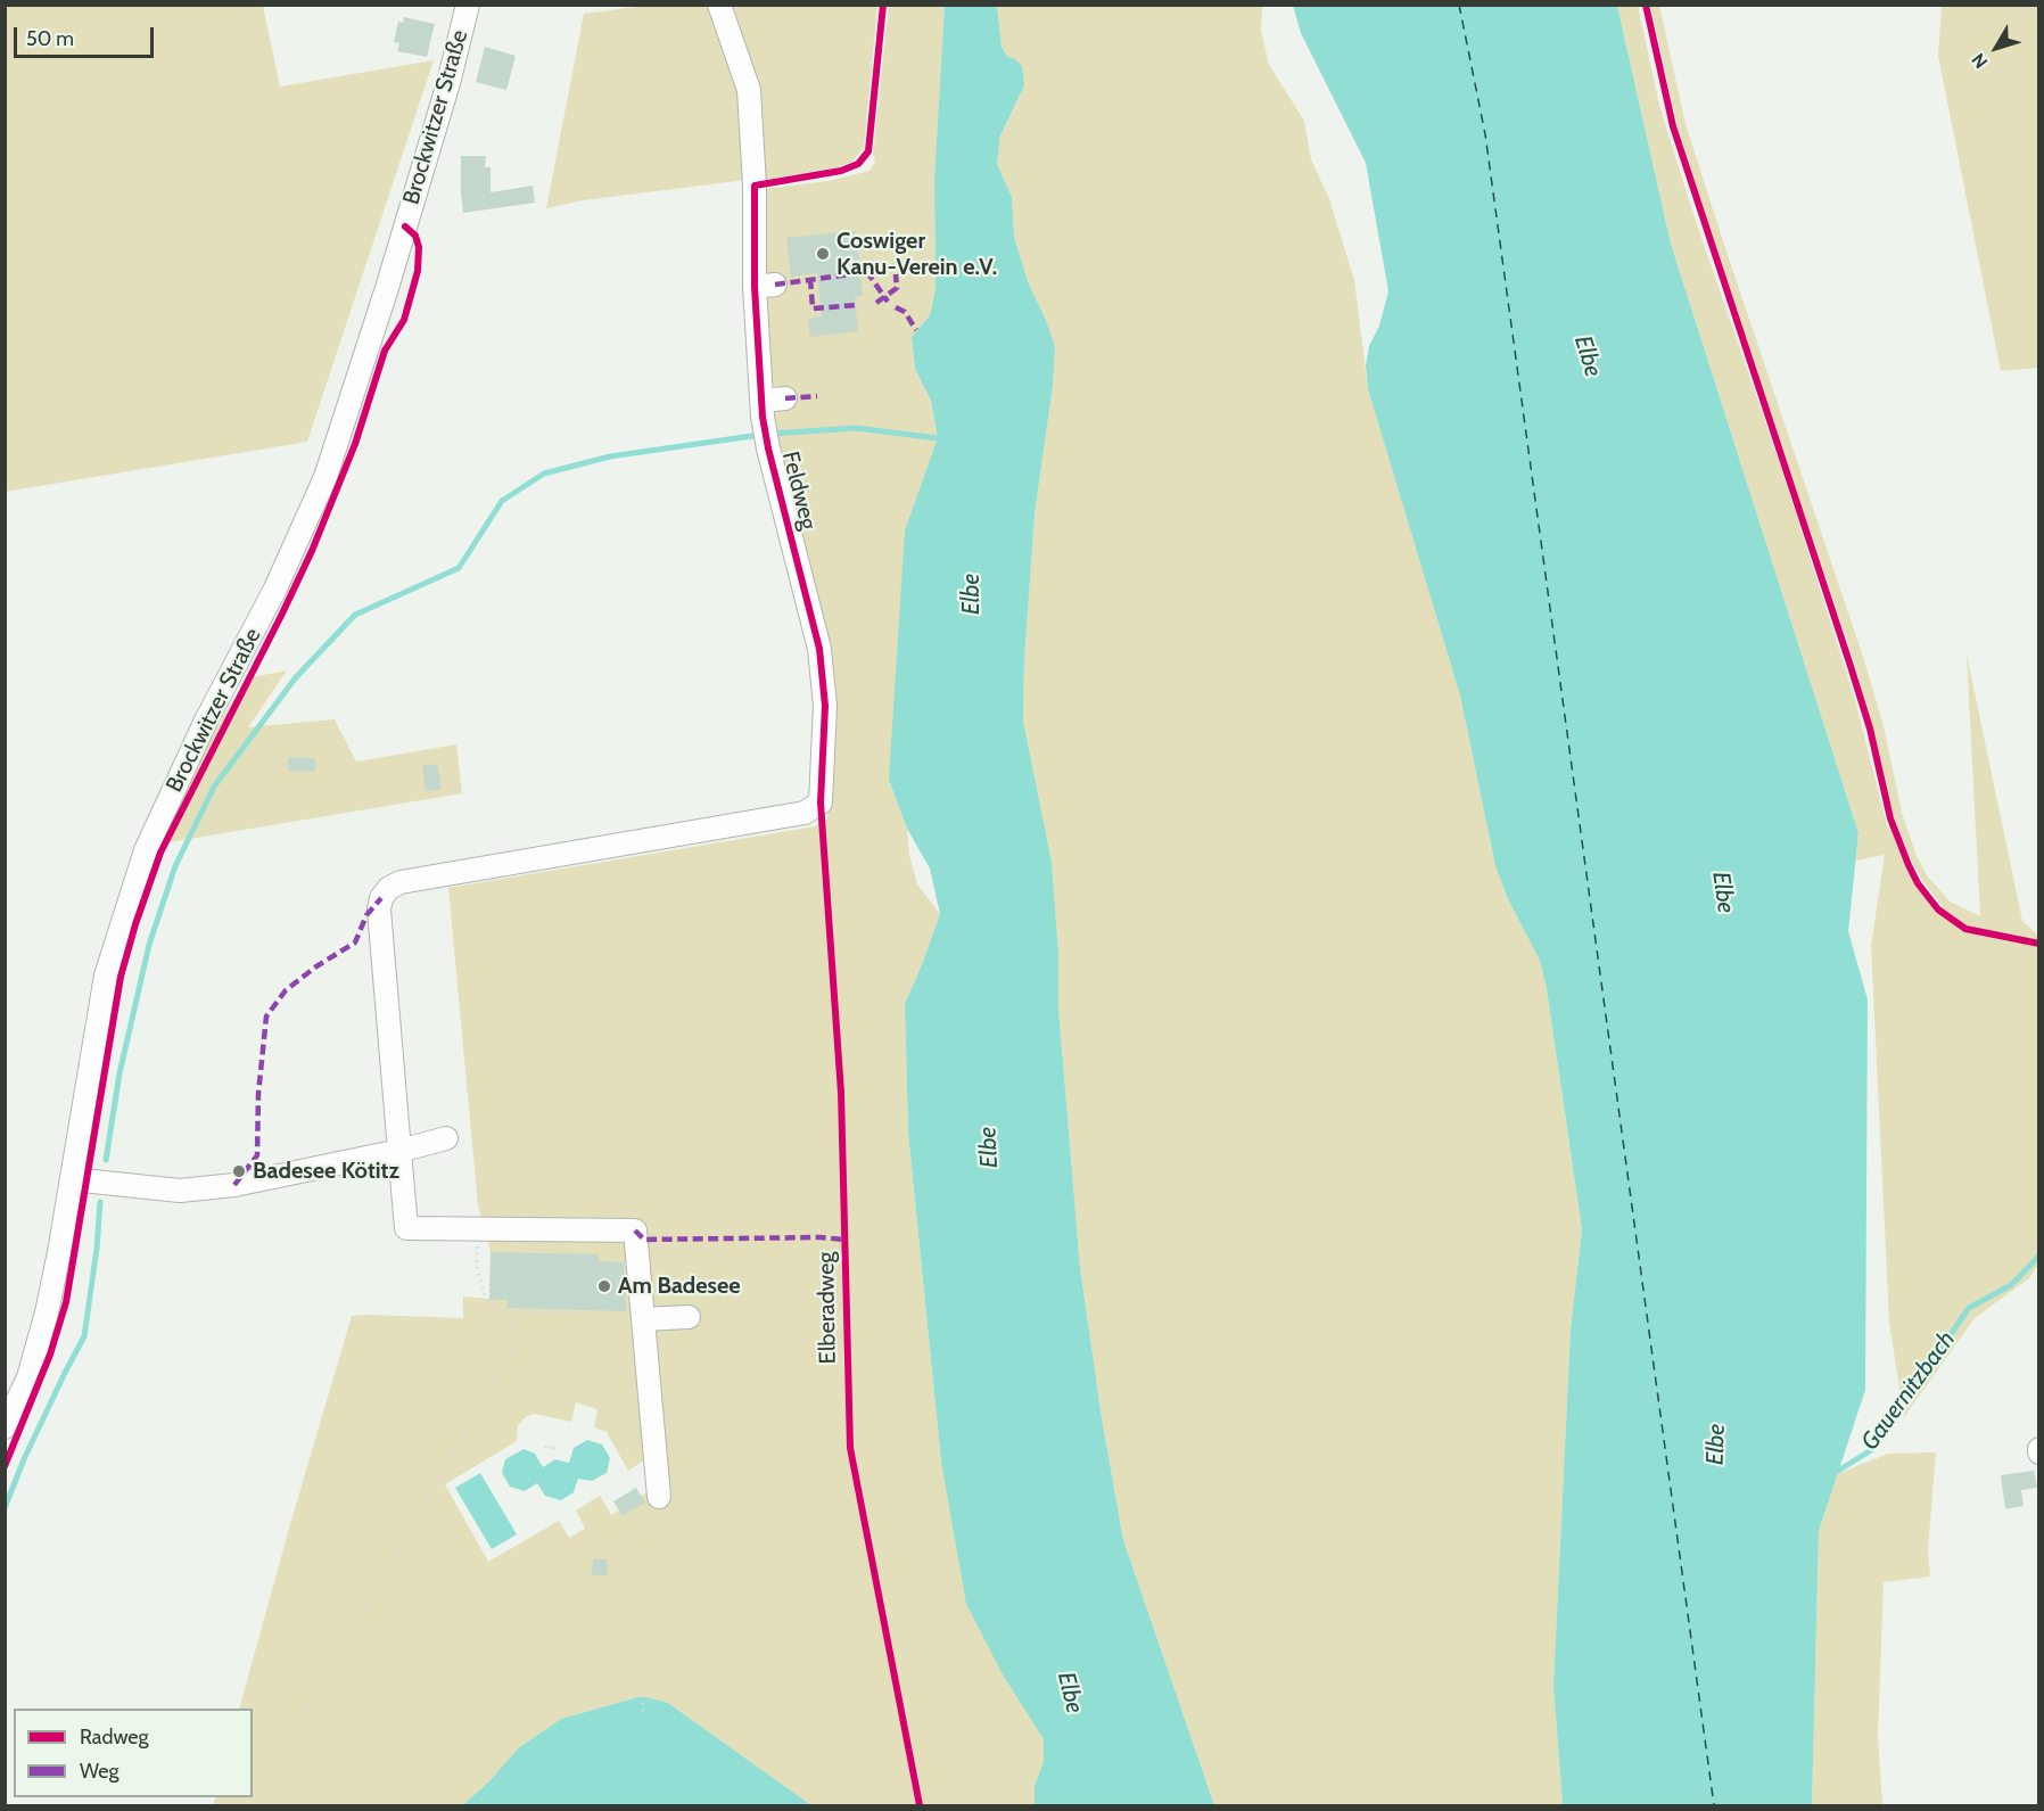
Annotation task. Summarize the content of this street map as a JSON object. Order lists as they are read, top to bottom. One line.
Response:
{"streets":{"street":["Brockwitzer Straße","Feldweg"],"cycle path":["Elberadweg"]},"water":["Elbe","Gauernitzbach"],"places":["Coswiger Kanu-Verein e.V.","Badesee Kötitz","Am Badesee"],"legend":["Radweg","Weg"],"scale_bar":"50 m","north":"bottom left"}
